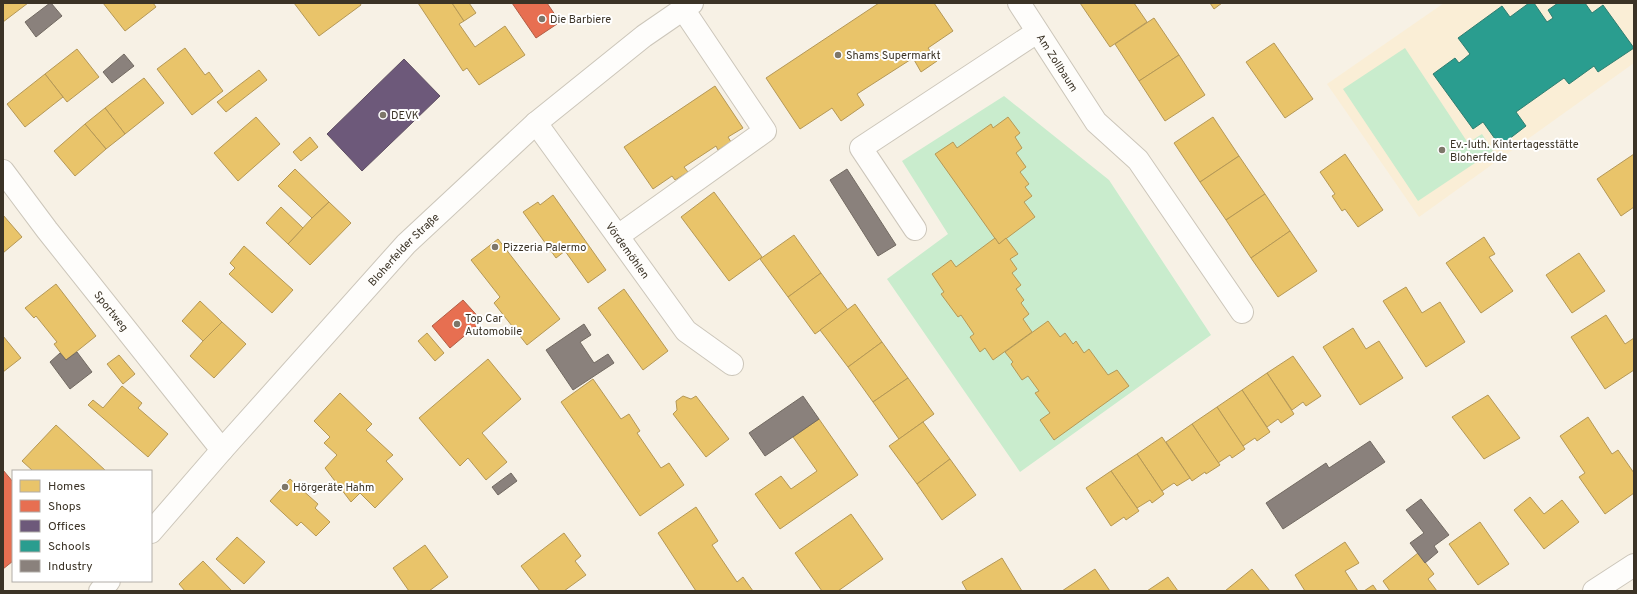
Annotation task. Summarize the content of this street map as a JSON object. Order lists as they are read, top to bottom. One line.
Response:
{"streets":{"street":["Am Zollbaum","Bloherfelder Straße","Vördemöhlen","Sportweg"]},"crossings":[["Bloherfelder Straße","Vördemöhlen"],["Bloherfelder Straße","Sportweg"]],"places":["Die Barbiere","Shams Supermarkt","DEVK","Ev.-luth. Kintertagesstätte Bloherfelde","Pizzeria Palermo","Top Car Automobile","Hörgeräte Hahm"],"legend":["Homes","Shops","Offices","Schools","Industry"]}
